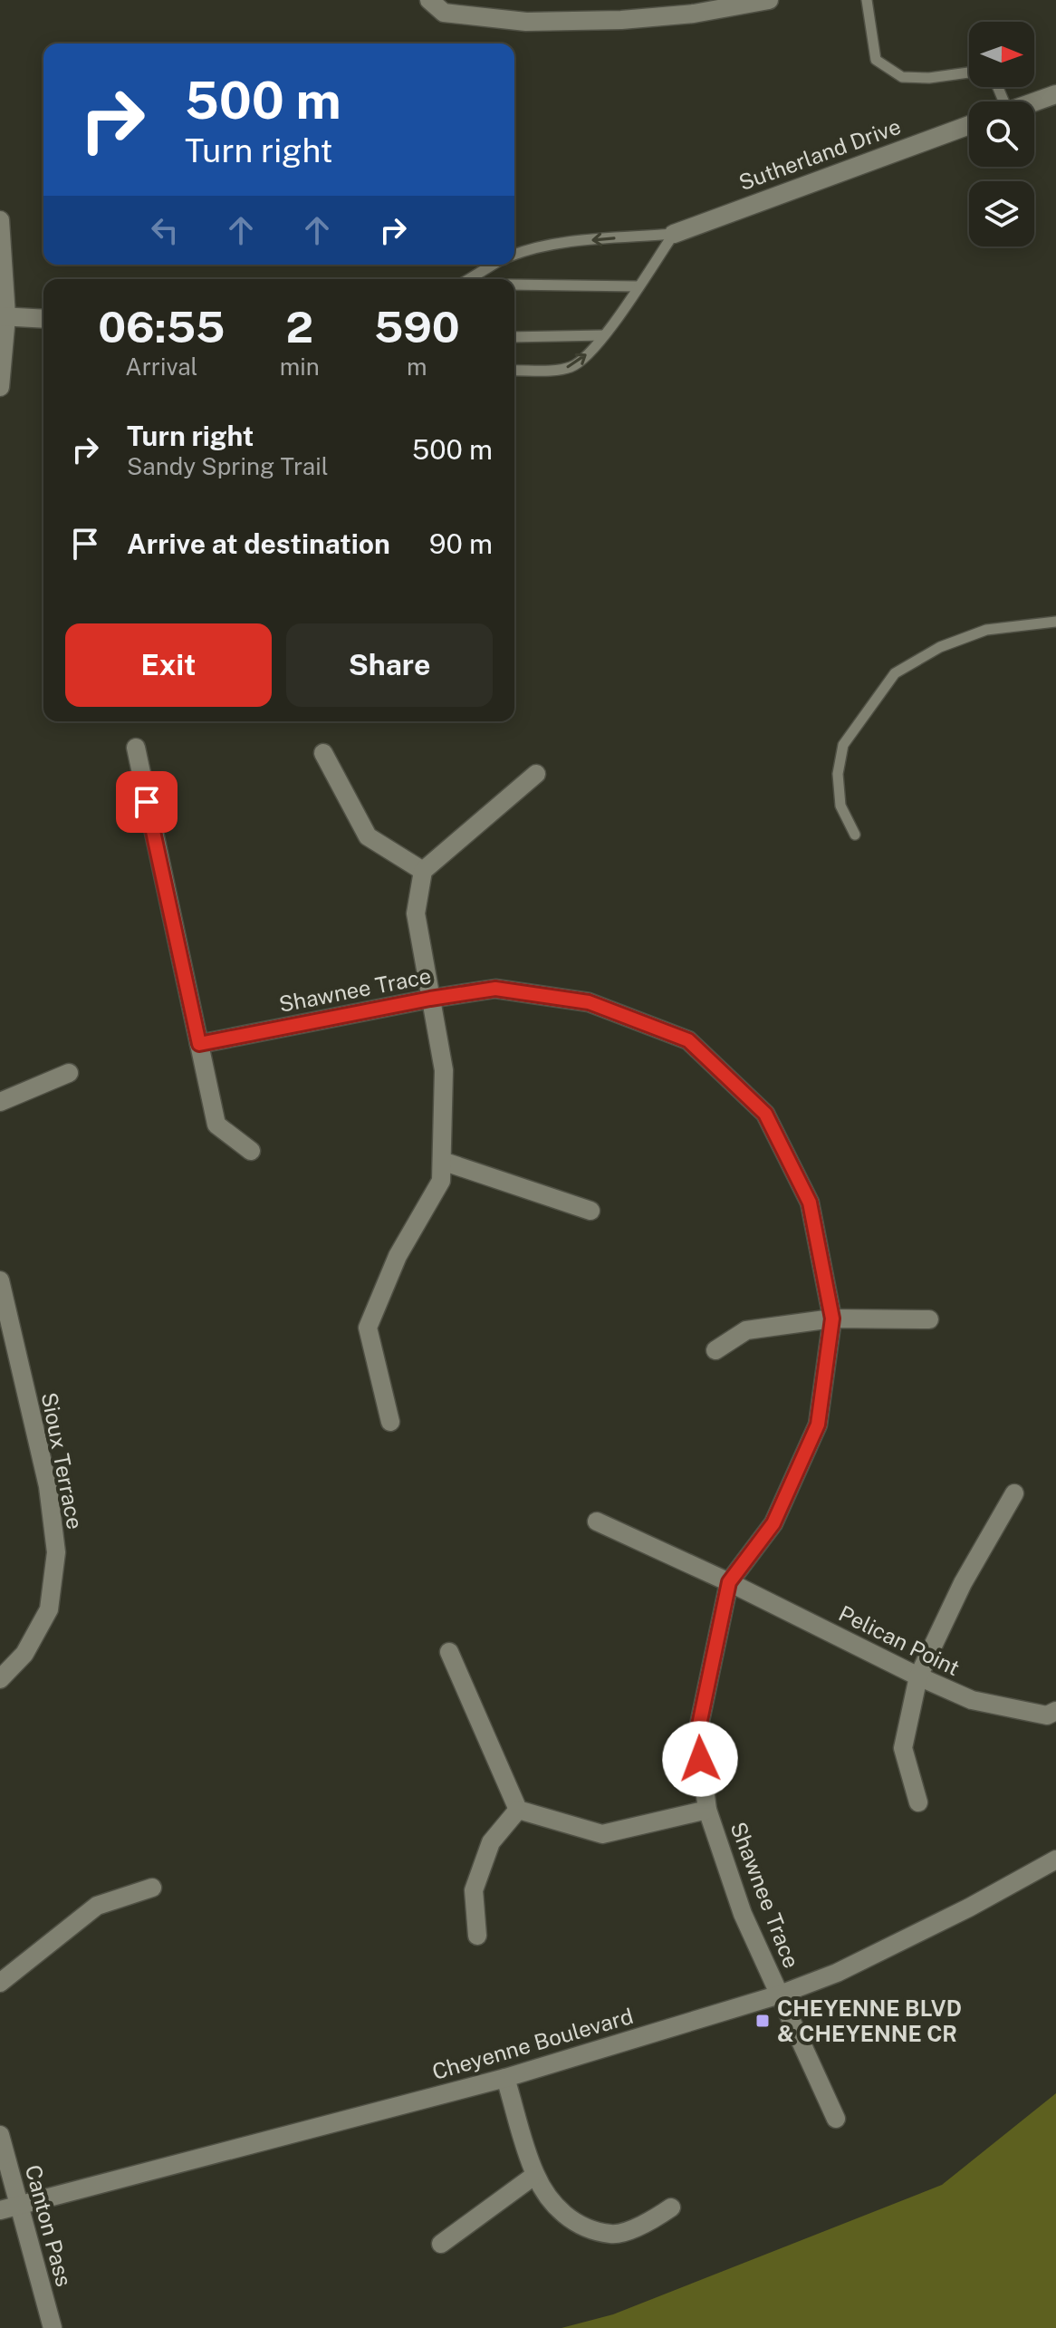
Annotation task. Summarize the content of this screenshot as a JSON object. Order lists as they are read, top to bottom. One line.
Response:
{"streets":{"street":["Sutherland Drive","Shawnee Trace","Sioux Terrace","Pelican Point","Cheyenne Boulevard","Canton Pass"]},"crossings":[["Shawnee Trace","Pelican Point"],["Shawnee Trace","Cheyenne Boulevard"],["Cheyenne Boulevard","Canton Pass"]],"places":{"transit":["CHEYENNE BLVD & CHEYENNE CR"]},"north":"right","page":{"turn":["500 m","Turn right"],"eta":["06:55","Arrival","2","min","590","m"],"list":[{"name":"Turn right","note":"Sandy Spring Trail","value":"500 m"},{"name":"Arrive at destination","value":"90 m"}],"buttons":["Exit","Share"]}}
